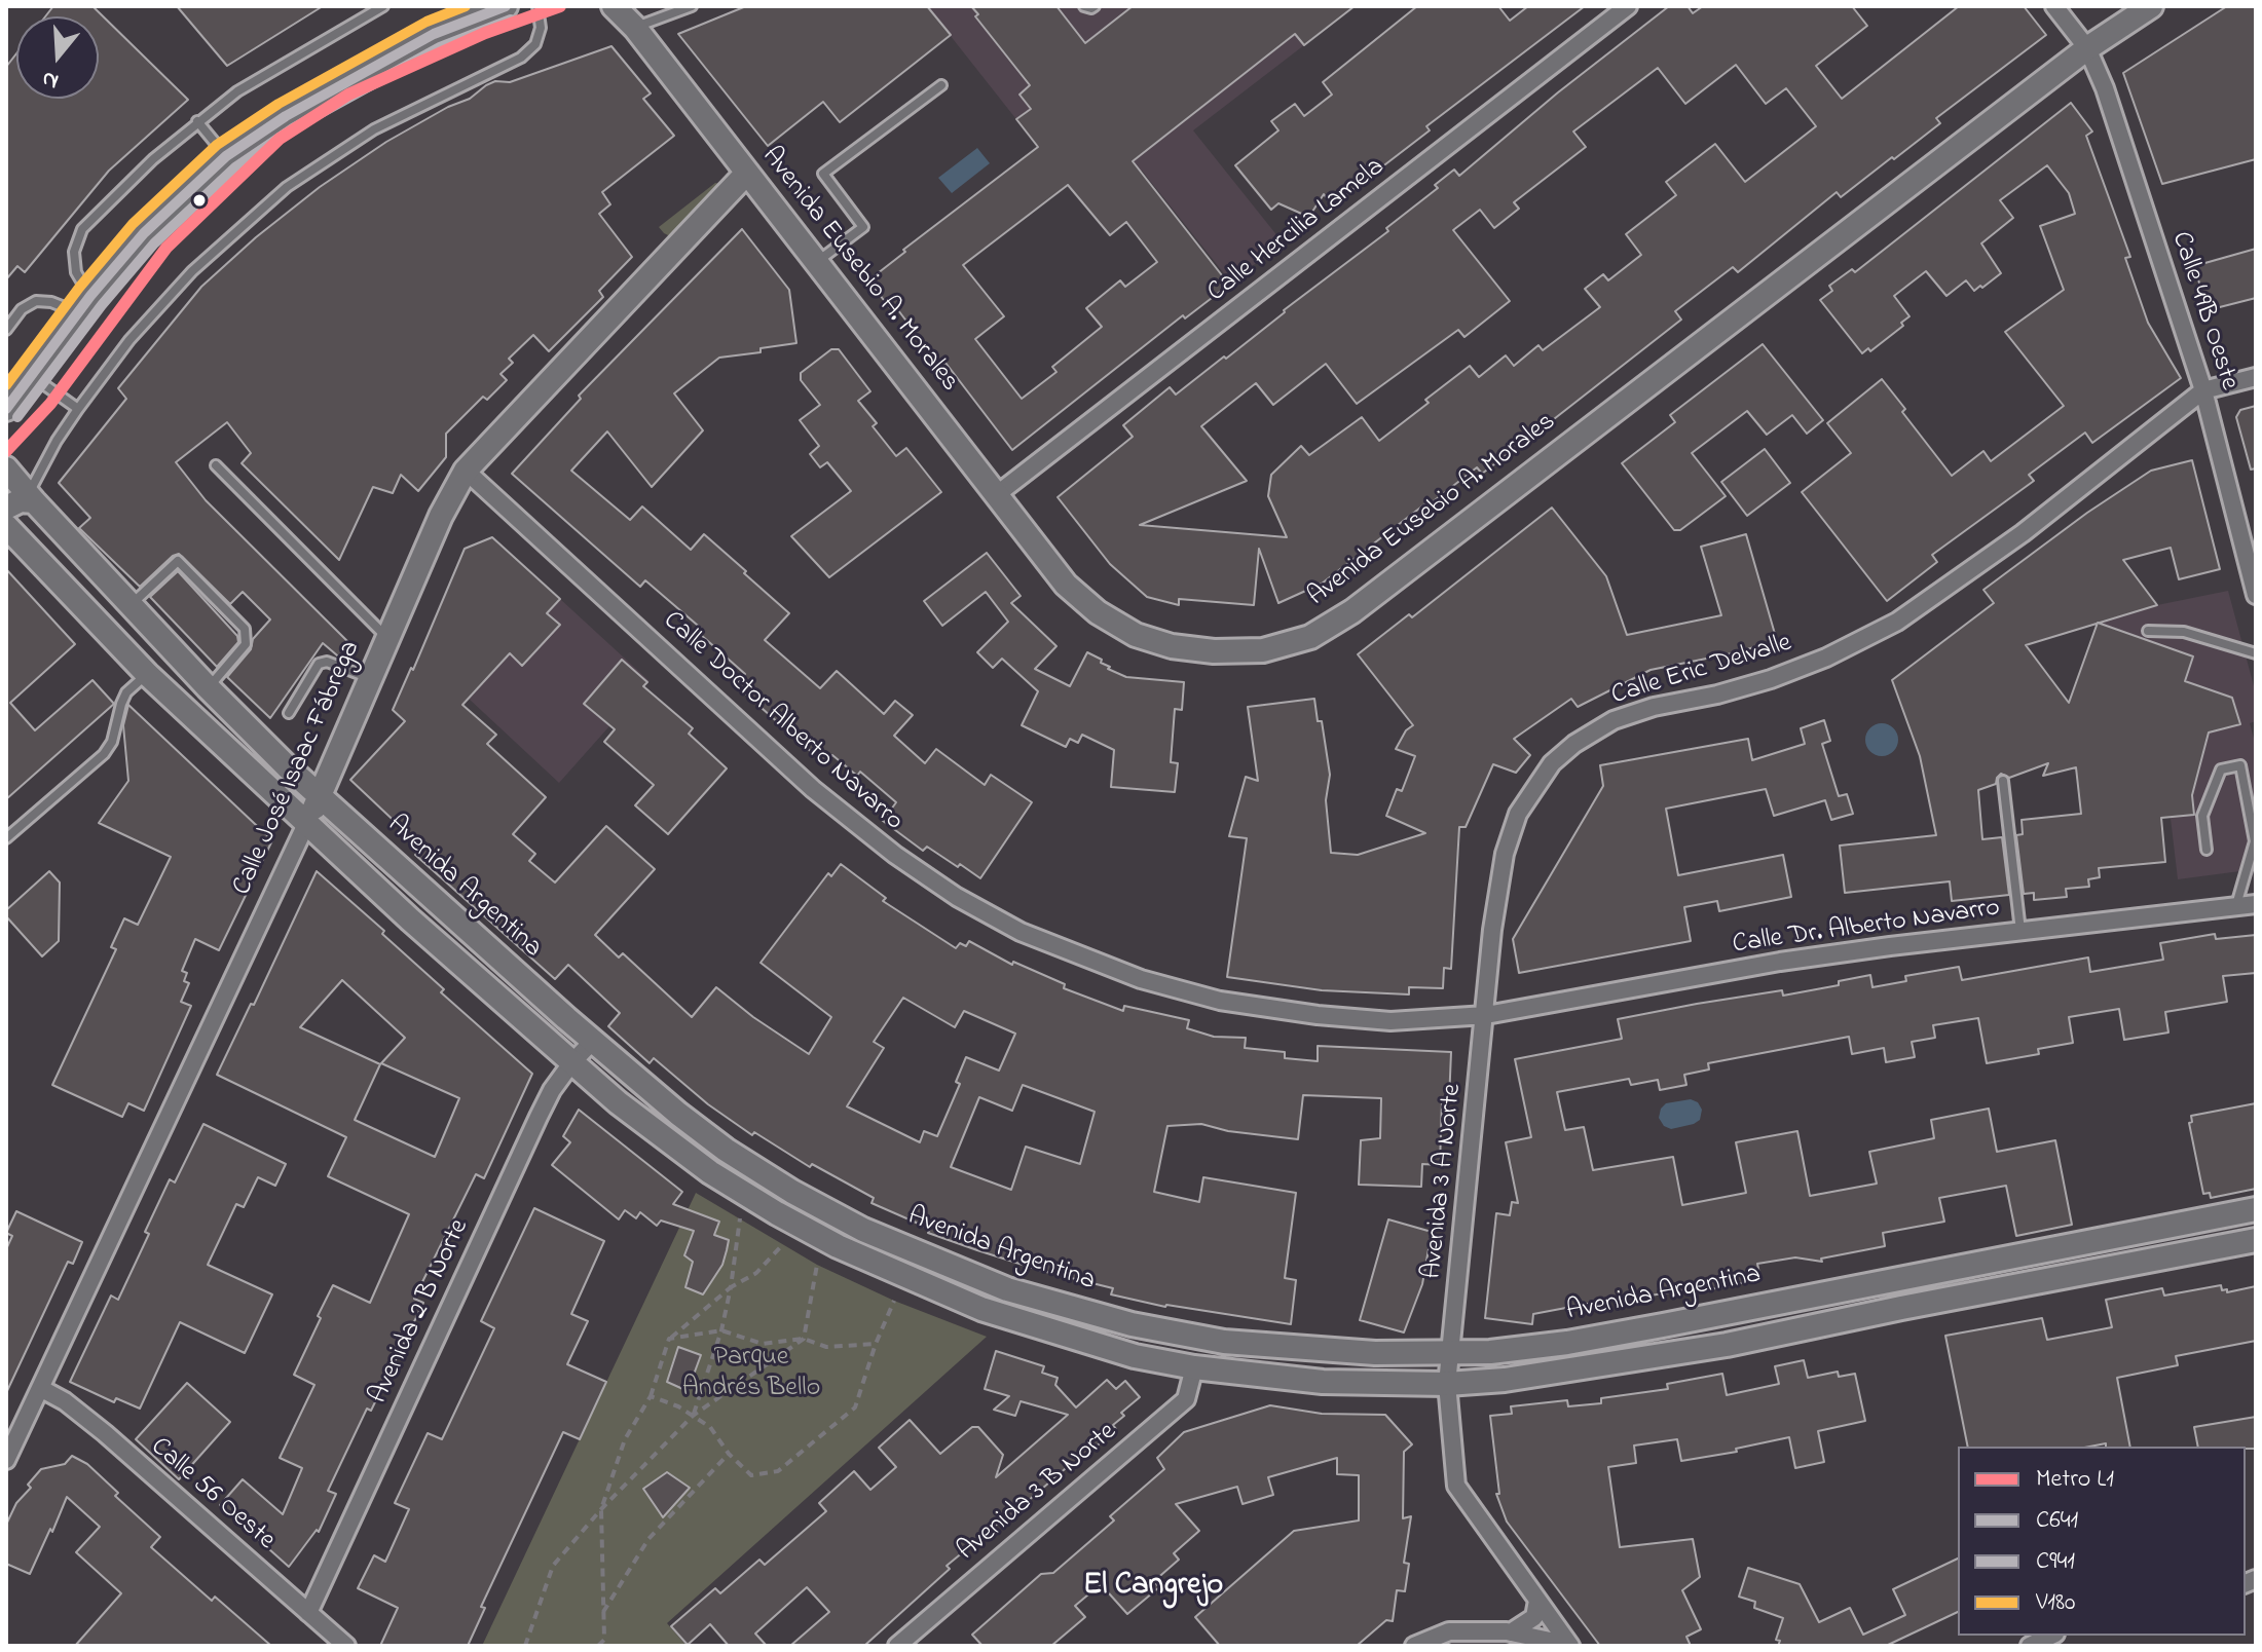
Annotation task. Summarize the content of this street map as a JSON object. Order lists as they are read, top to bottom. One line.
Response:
{"streets":{"street":["Calle Hercilia Lamela","Avenida Eusebio A. Morales","Calle 49B Oeste","Calle Eric Delvalle","Calle Doctor Alberto Navarro","Calle José Isaac Fábrega","Avenida Argentina","Calle Dr. Alberto Navarro","Avenida 3 A Norte","Avenida 2 B Norte","Avenida 3 B Norte","Calle 56 Oeste"]},"crossings":[["Calle Hercilia Lamela","Avenida Eusebio A. Morales"],["Avenida Eusebio A. Morales","Calle 49B Oeste"],["Avenida Eusebio A. Morales","Calle José Isaac Fábrega"],["Calle 49B Oeste","Calle Eric Delvalle"],["Calle Eric Delvalle","Calle Doctor Alberto Navarro"],["Calle Eric Delvalle","Calle Dr. Alberto Navarro"],["Calle Eric Delvalle","Avenida 3 A Norte"],["Calle Doctor Alberto Navarro","Calle José Isaac Fábrega"],["Calle Doctor Alberto Navarro","Calle Dr. Alberto Navarro"],["Calle Doctor Alberto Navarro","Avenida 3 A Norte"],["Calle José Isaac Fábrega","Avenida Argentina"],["Calle José Isaac Fábrega","Calle 56 Oeste"],["Avenida Argentina","Avenida 3 A Norte"],["Avenida Argentina","Avenida 2 B Norte"],["Calle Dr. Alberto Navarro","Avenida 3 A Norte"],["Avenida 2 B Norte","Calle 56 Oeste"]],"districts":["El Cangrejo"],"parks":["Parque Andrés Bello"],"lines":["metro line L1","transit line C641","transit line V180","transit line C941"],"legend":["Metro L1","C641","C941","V180"],"north":"bottom"}
